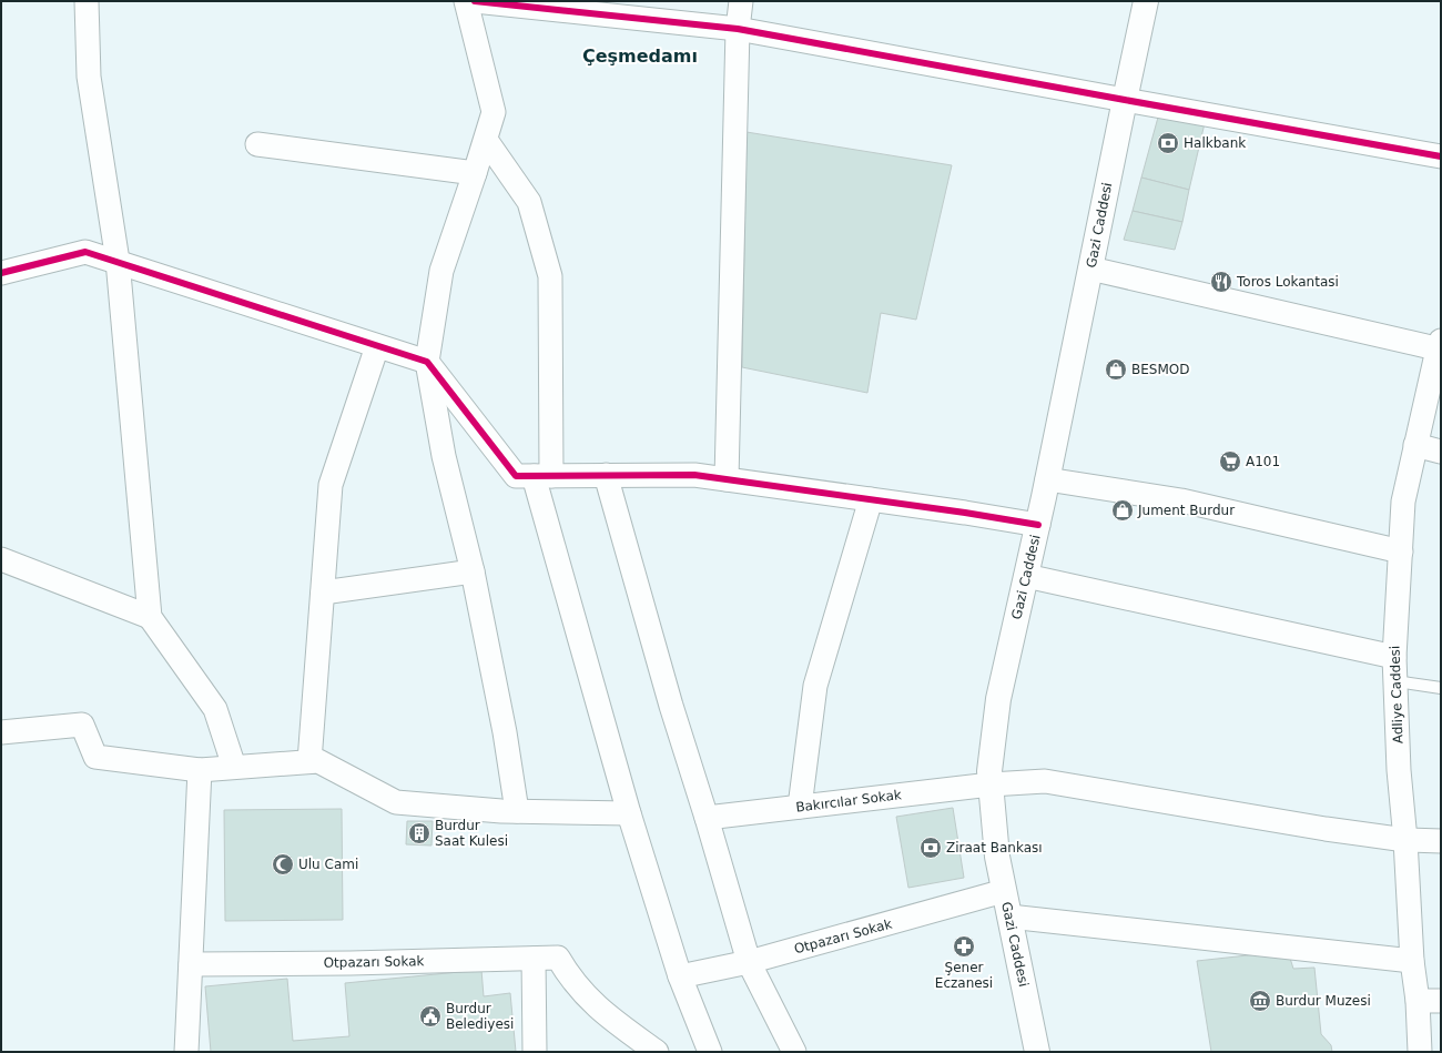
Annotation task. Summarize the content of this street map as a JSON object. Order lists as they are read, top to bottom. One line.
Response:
{"streets":{"main road":["Gazi Caddesi"],"street":["Adliye Caddesi","Bakırcılar Sokak","Otpazarı Sokak"]},"crossings":[["Gazi Caddesi","Bakırcılar Sokak"],["Gazi Caddesi","Otpazarı Sokak"],["Adliye Caddesi","Bakırcılar Sokak"]],"districts":["Çeşmedamı"],"places":{"bank":["Halkbank","Ziraat Bankası"],"restaurant":["Toros Lokantasi"],"shop":["BESMOD","Jument Burdur"],"supermarket":["A101"],"building":["Burdur Saat Kulesi"],"mosque":["Ulu Cami"],"pharmacy":["Şener Eczanesi"],"museum":["Burdur Muzesi"],"public building":["Burdur Belediyesi"]}}
